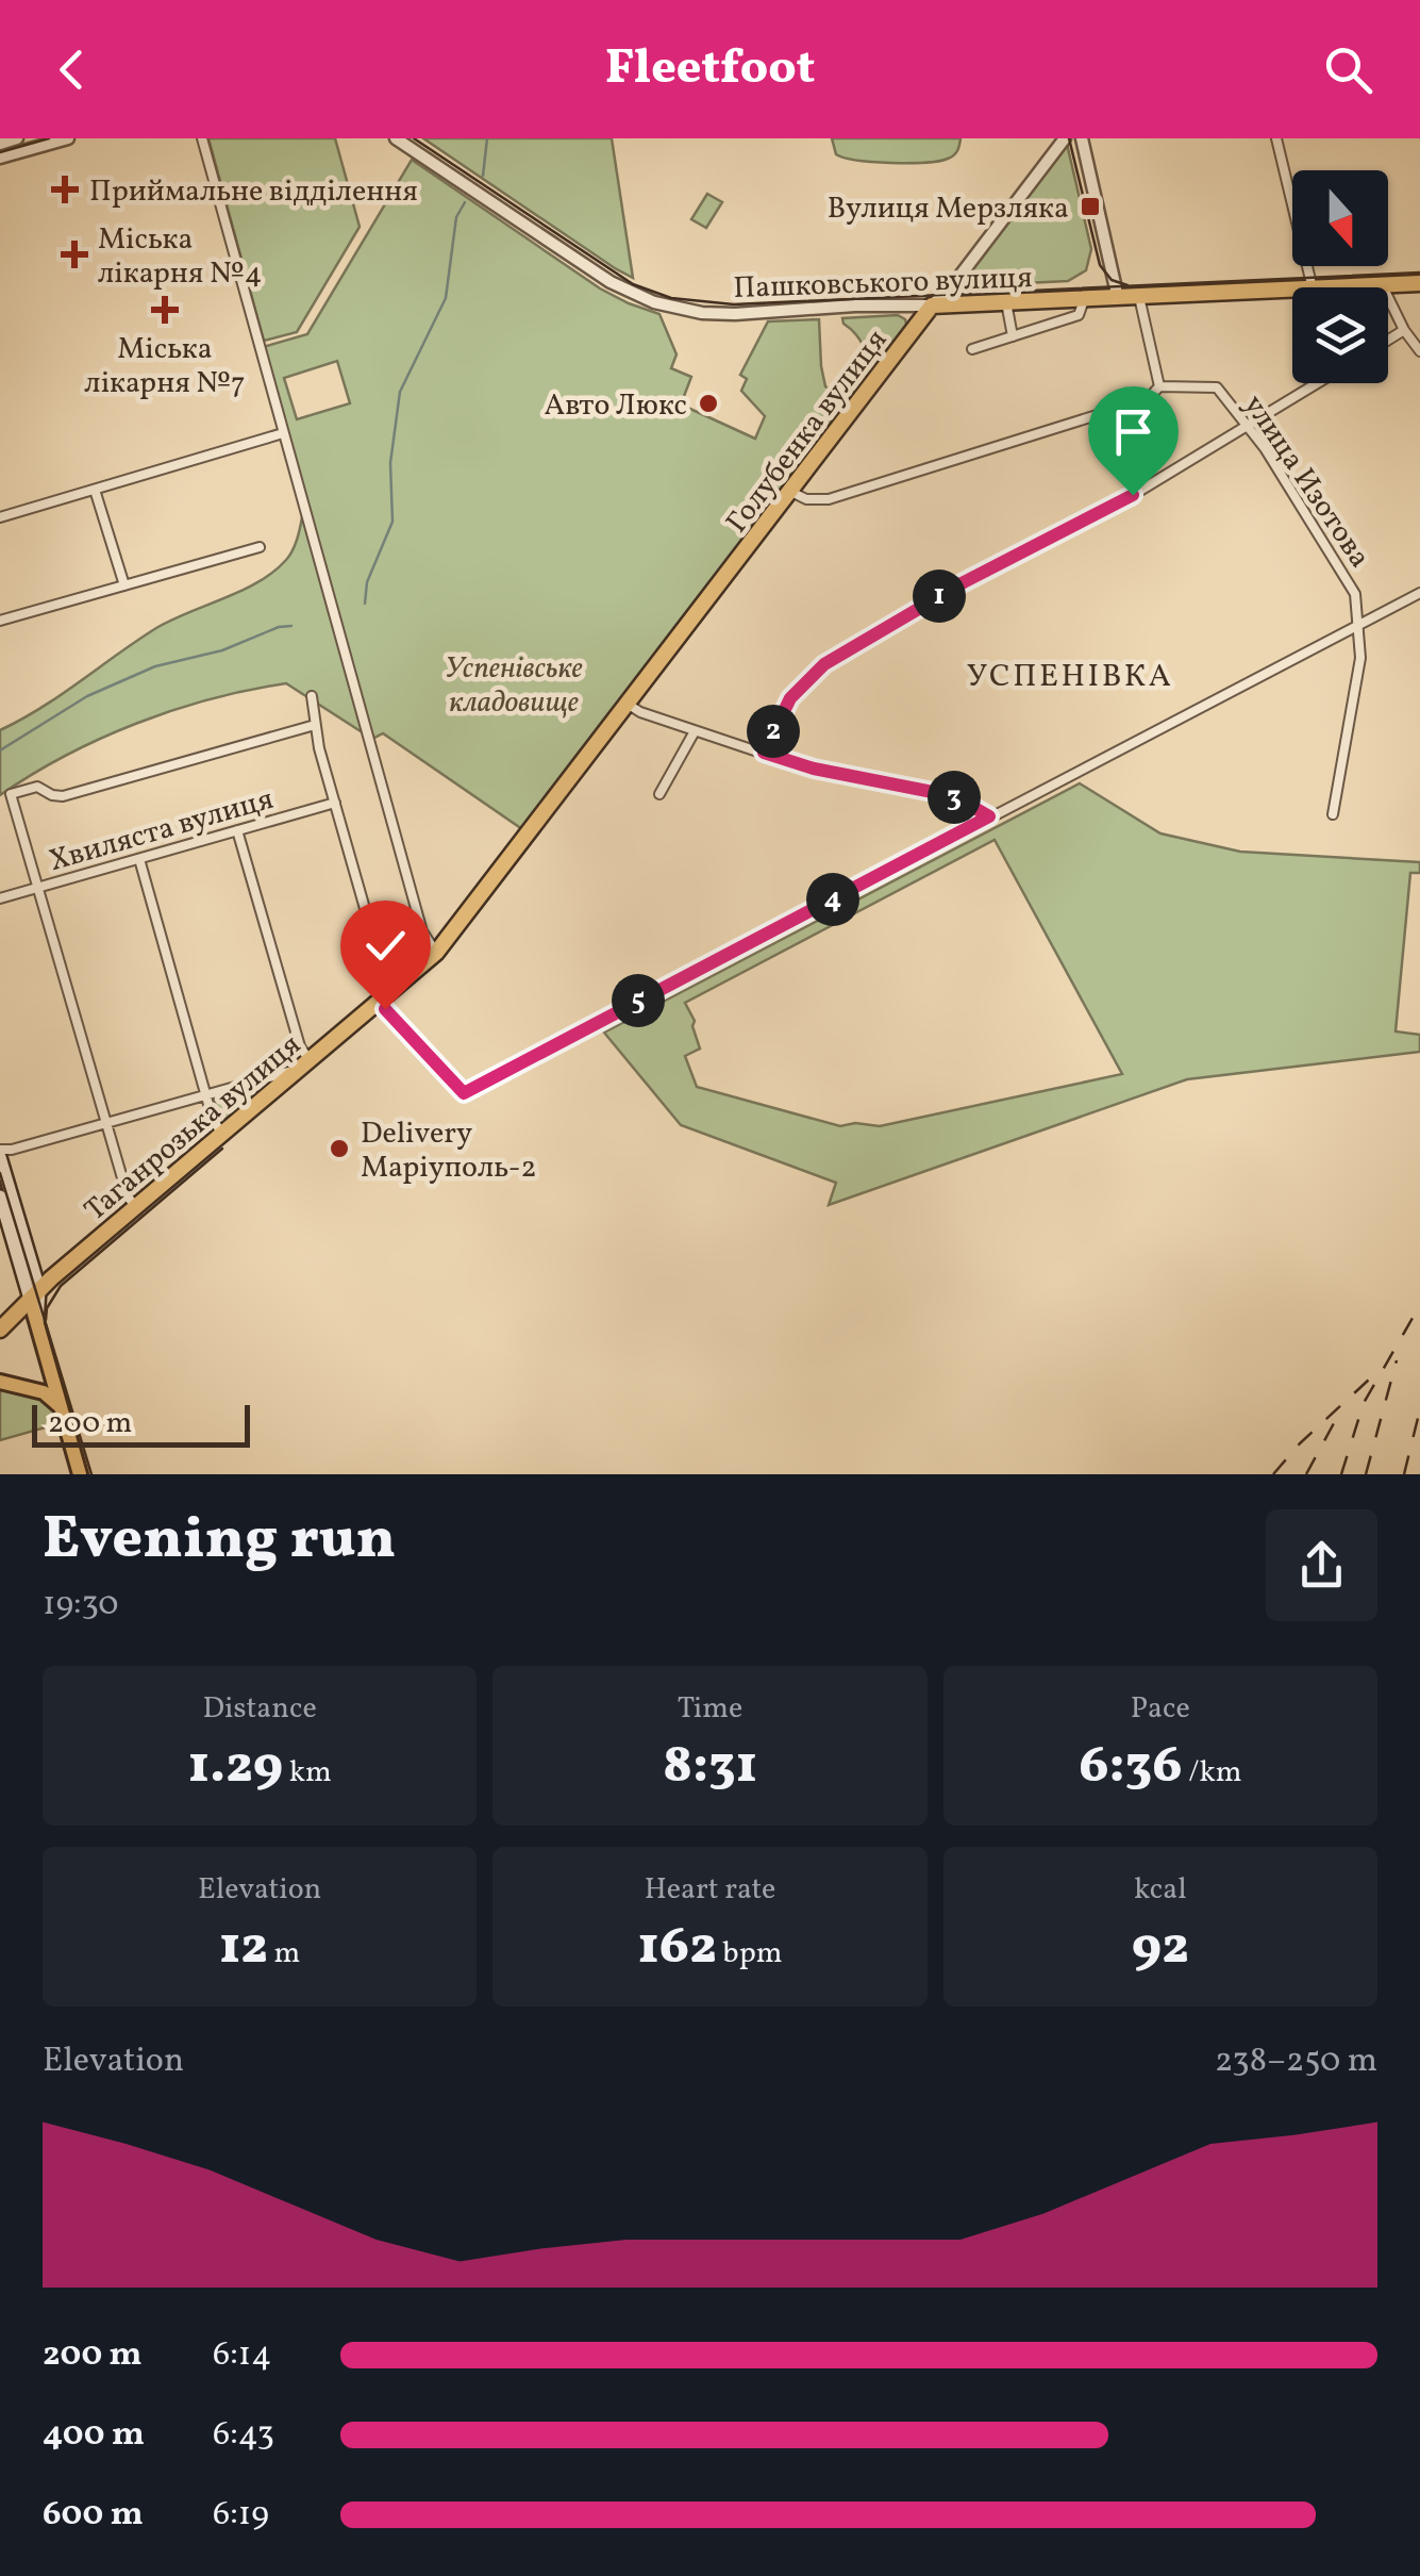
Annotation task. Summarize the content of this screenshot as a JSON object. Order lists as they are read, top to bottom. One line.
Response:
{"streets":{"highway":["Пашковського вулиця","Голубенка вулиця","Таганрозька вулиця"],"street":["улица Изотова","Хвиляста вулиця"]},"crossings":[["Пашковського вулиця","Голубенка вулиця"],["Голубенка вулиця","Таганрозька вулиця"]],"districts":["УСПЕНІВКА"],"parks":["Успенівське кладовище"],"places":{"health":["Приймальне відділення","Міська лікарня №4","Міська лікарня №7"],"transit":["Вулиця Мерзляка"],"other":["Авто Люкс","Delivery Марiуполь-2"]},"scale_bar":"200 m","north":"bottom","page":{"header":"Fleetfoot","pins":["1","2","3","4","5"],"scale":"200 m","heading":["Evening run","19:30"],"stats":[["Distance","1.29 km"],["Time","8:31"],["Pace","6:36 /km"],["Elevation","12 m"],["Heart rate","162 bpm"],["kcal","92"]],"chart":["Elevation","238–250 m"],"list":[{"name":"200 m","note":"6:14"},{"name":"400 m","note":"6:43"},{"name":"600 m","note":"6:19"}]}}
